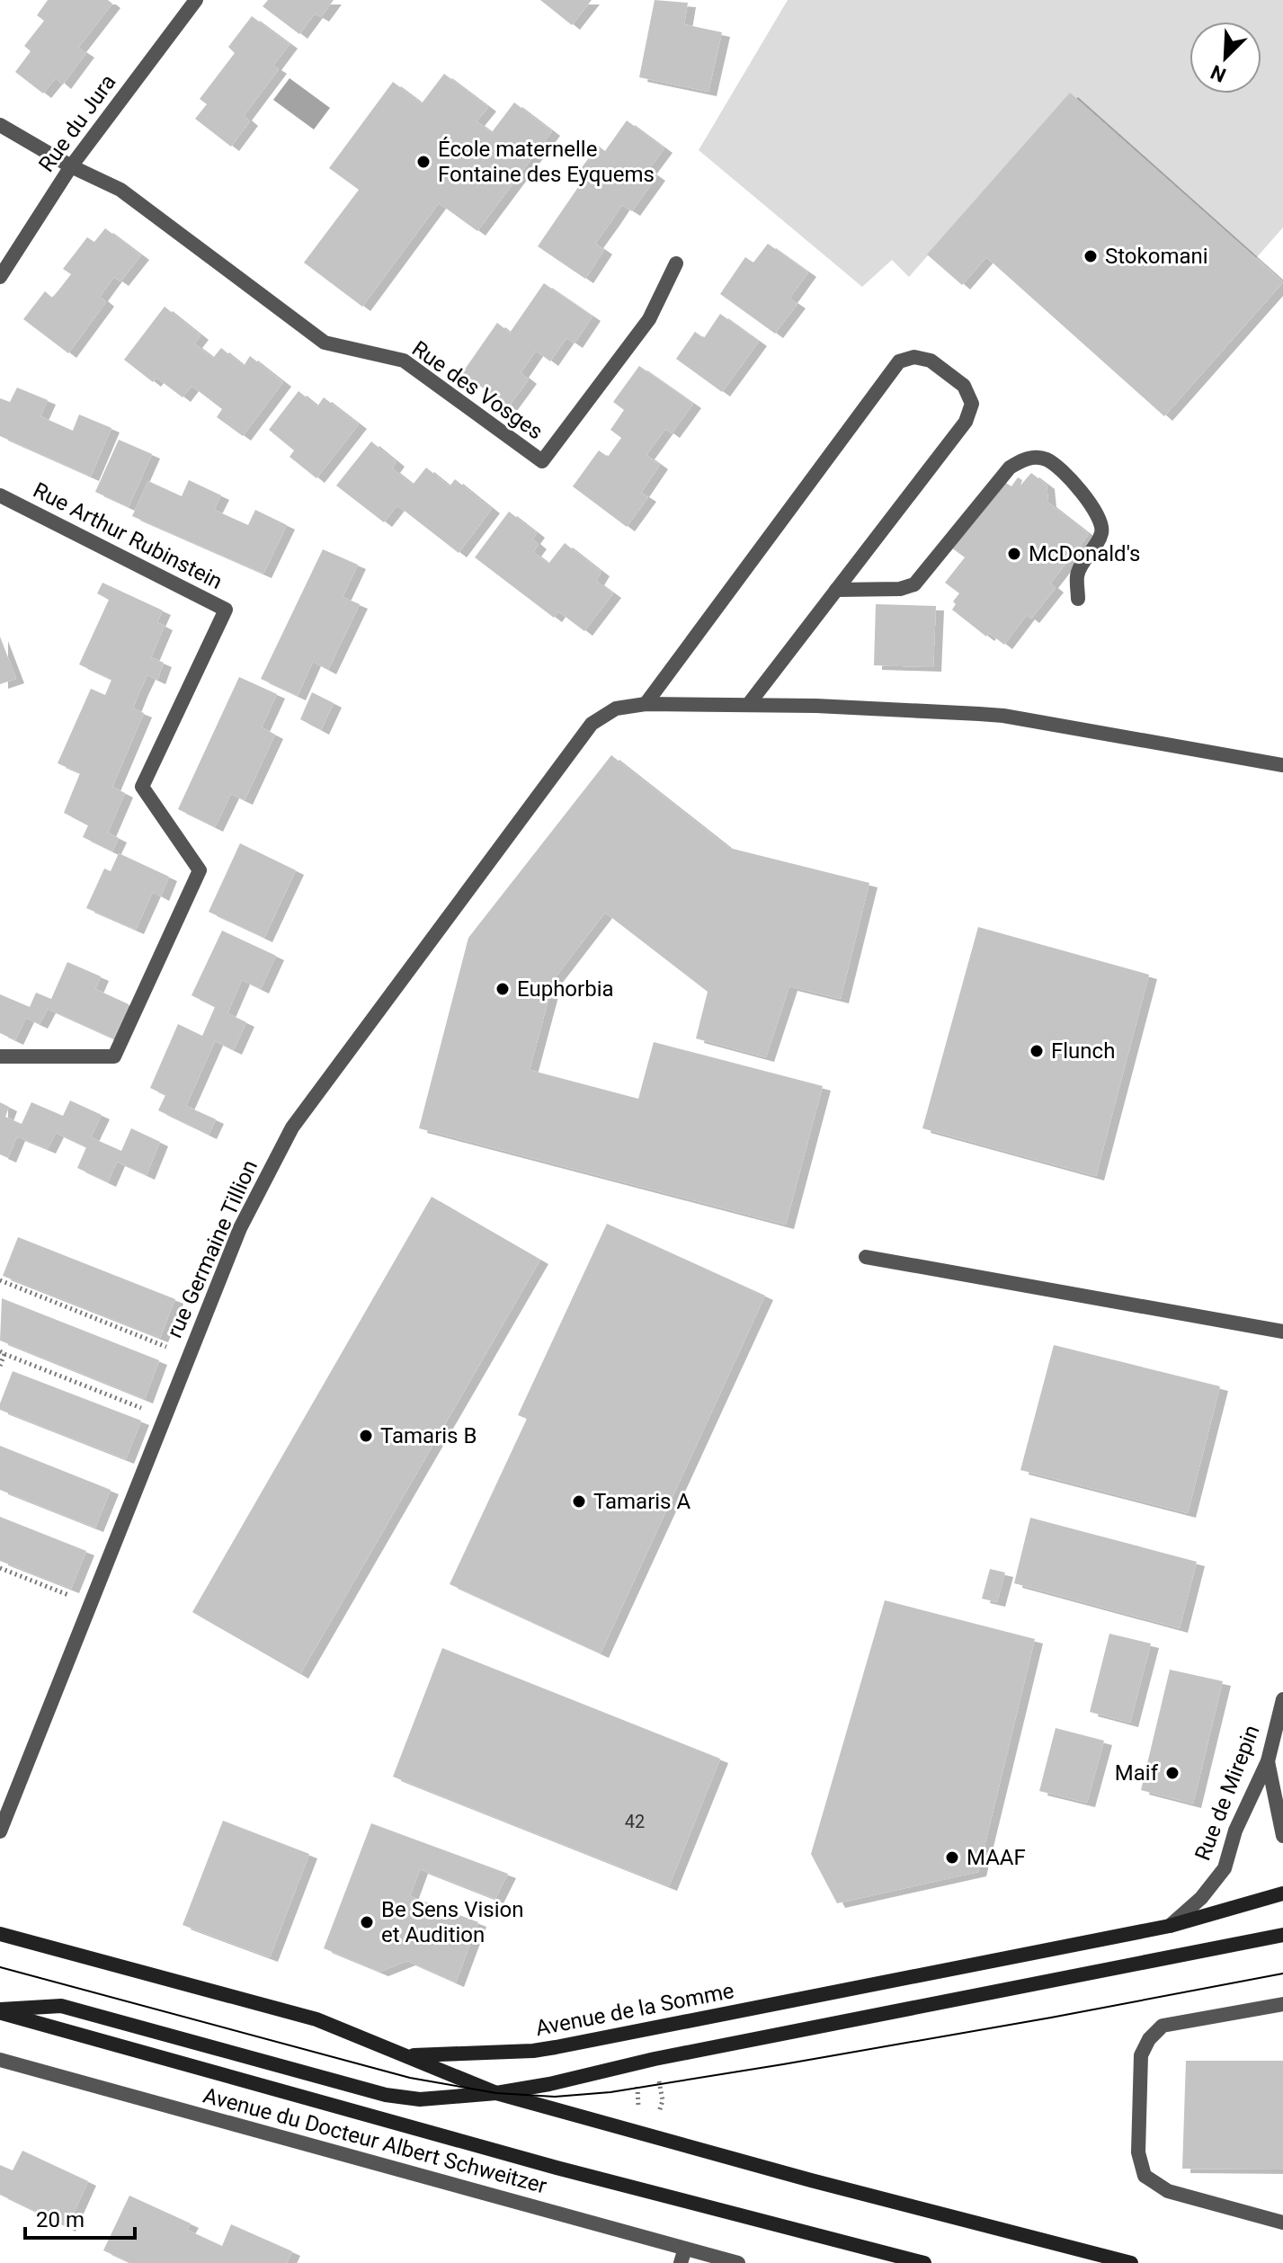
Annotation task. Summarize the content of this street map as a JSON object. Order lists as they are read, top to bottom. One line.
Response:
{"streets":{"main road":["Avenue de la Somme"],"street":["Rue du Jura","Rue des Vosges","Rue Arthur Rubinstein","rue Germaine Tillion","Rue de Mirepin","Avenue du Docteur Albert Schweitzer"]},"crossings":[["Rue du Jura","Rue des Vosges"],["Rue de Mirepin","Avenue de la Somme"]],"places":["École maternelle Fontaine des Eyquems","Stokomani","McDonald's","Euphorbia","Flunch","Tamaris B","Tamaris A","Maif","MAAF","Be Sens Vision et Audition"],"house_numbers":["42"],"scale_bar":"20 m","north":"bottom left"}
